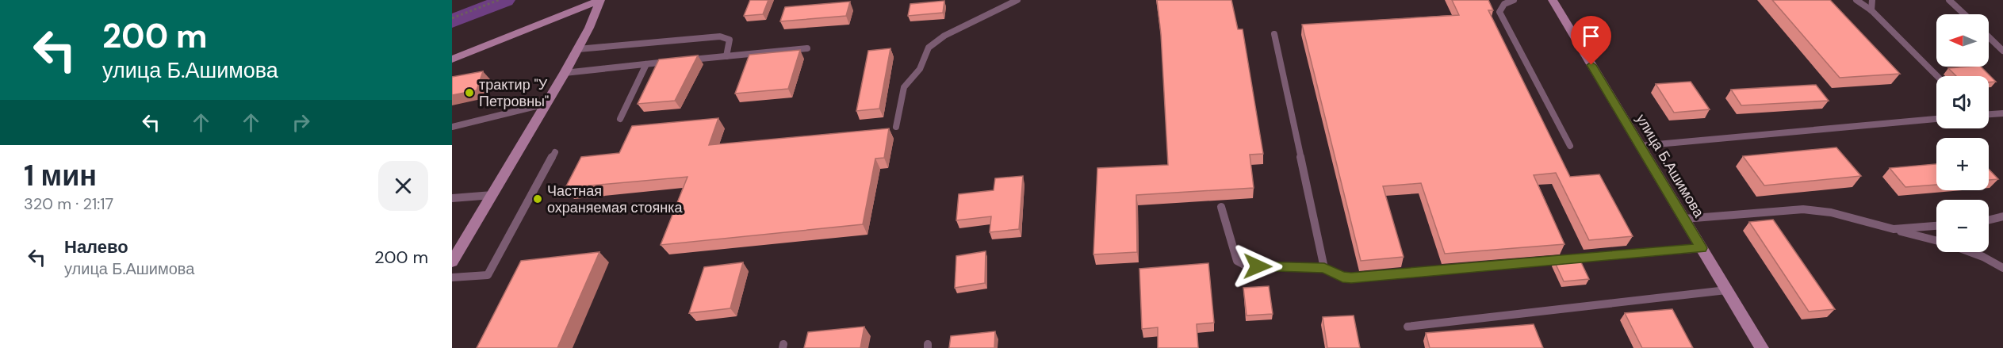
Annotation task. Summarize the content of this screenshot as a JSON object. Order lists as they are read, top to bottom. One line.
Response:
{"streets":{"street":["улица Б.Ашимова"]},"places":["трактир \"У Петровны\"","Частная охраняемая стоянка"],"north":"left","page":{"turn":["200 m","улица Б.Ашимова"],"map_buttons":["+","−"],"heading":["1 мин","320 m · 21:17"],"list":[{"name":"Налево","note":"улица Б.Ашимова","value":"200 m"}]}}
